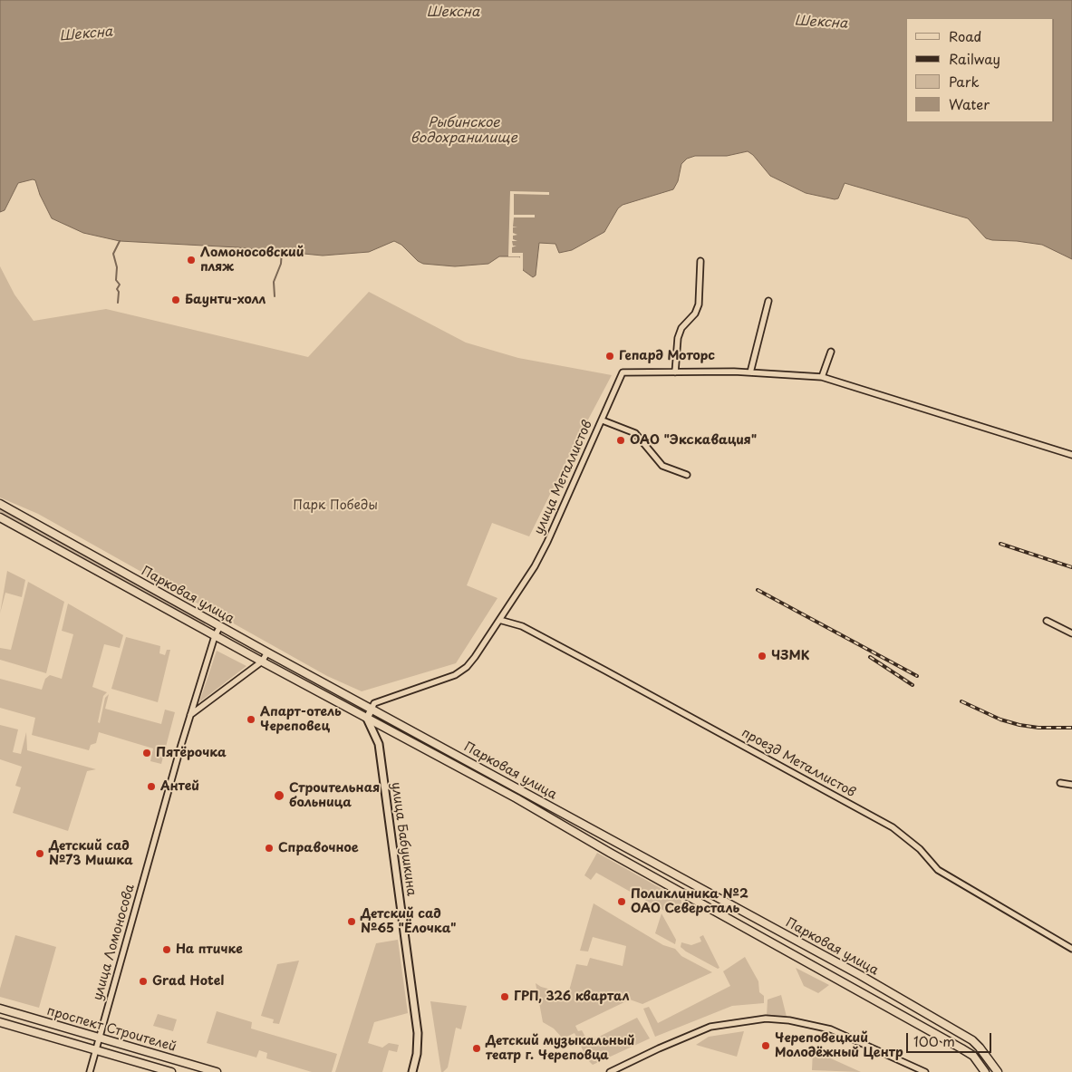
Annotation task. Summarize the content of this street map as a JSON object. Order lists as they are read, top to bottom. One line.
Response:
{"streets":{"main road":["Парковая улица","проспект Строителей"],"street":["улица Металлистов","проезд Металлистов","улица Бабушкина","улица Ломоносова"]},"crossings":[["улица Металлистов","Парковая улица"],["улица Металлистов","проезд Металлистов"],["Парковая улица","улица Бабушкина"],["Парковая улица","улица Ломоносова"],["улица Ломоносова","проспект Строителей"]],"water":["Шексна","Рыбинское водохранилище"],"parks":["Парк Победы"],"places":["Ломоносовский пляж","Баунти-холл","Гепард Моторс","ОАО \"Экскавация\"","ЧЗМК","Апарт-отель Череповец","Пятёрочка","Антей","Строительная больница","Справочное","Детский сад №73 Мишка","Поликлиника №2 ОАО Северсталь","Детский сад №65 \"Ёлочка\"","На птичке","Grad Hotel","ГРП, 326 квартал","Череповецкий Молодёжный Центр","Детский музыкальный театр г. Череповца"],"legend":["Road","Railway","Park","Water"],"scale_bar":"100 m"}
